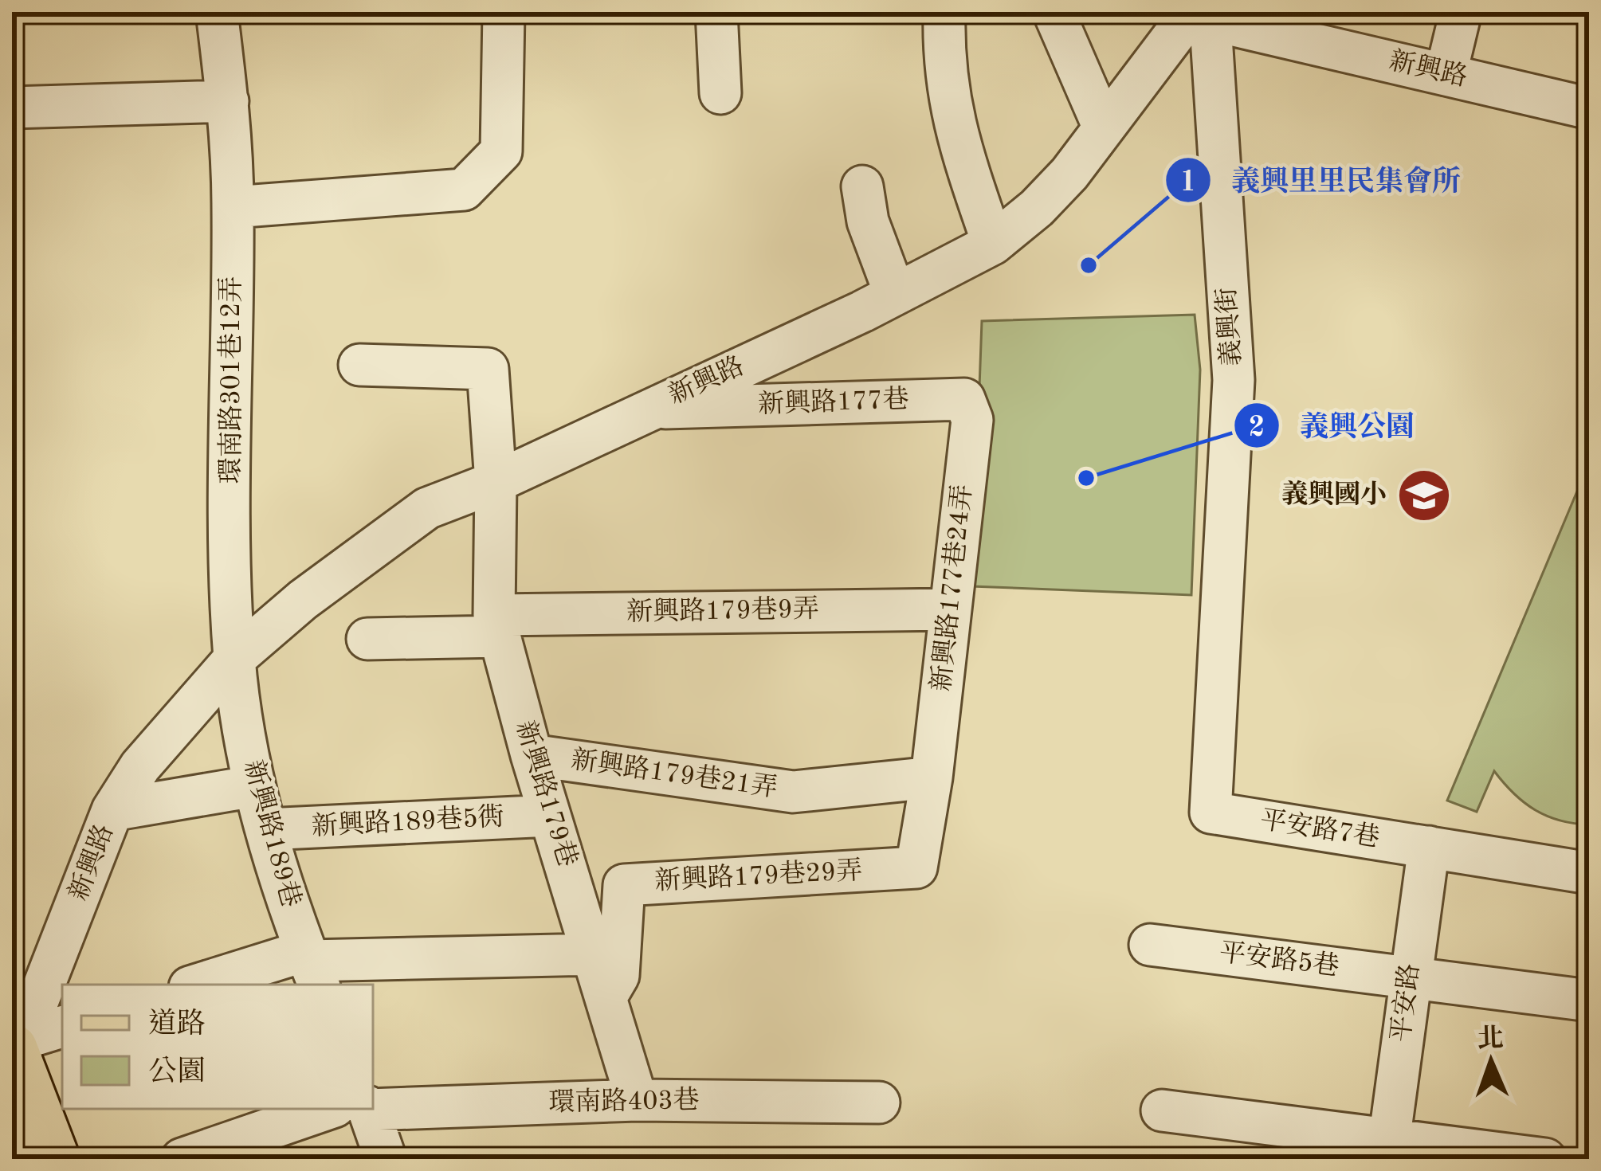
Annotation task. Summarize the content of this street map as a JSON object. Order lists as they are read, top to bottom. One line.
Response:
{"streets":{"lane":["新興路","義興街","環南路301巷12弄","新興路177巷","新興路177巷24弄","新興路179巷9弄","新興路179巷21弄","新興路179巷","新興路189巷5衖","平安路7巷","新興路189巷","新興路179巷29弄","平安路5巷","平安路","環南路403巷"]},"crossings":[["新興路","義興街"],["新興路","環南路301巷12弄"],["新興路","新興路177巷"],["新興路","新興路179巷"],["新興路","新興路189巷"],["義興街","平安路7巷"],["環南路301巷12弄","新興路189巷"],["新興路177巷","新興路177巷24弄"],["新興路177巷24弄","新興路179巷9弄"],["新興路177巷24弄","新興路179巷21弄"],["新興路177巷24弄","新興路179巷29弄"],["新興路179巷9弄","新興路179巷"],["新興路179巷21弄","新興路179巷"],["新興路179巷21弄","新興路179巷29弄"],["新興路179巷","新興路189巷5衖"],["新興路179巷","新興路179巷29弄"],["新興路179巷","環南路403巷"],["新興路189巷5衖","新興路189巷"],["平安路7巷","平安路"],["平安路5巷","平安路"]],"places":{"other":["義興里里民集會所","義興公園"],"school or university":["義興國小"]},"legend":["道路","公園"],"north":"top"}
